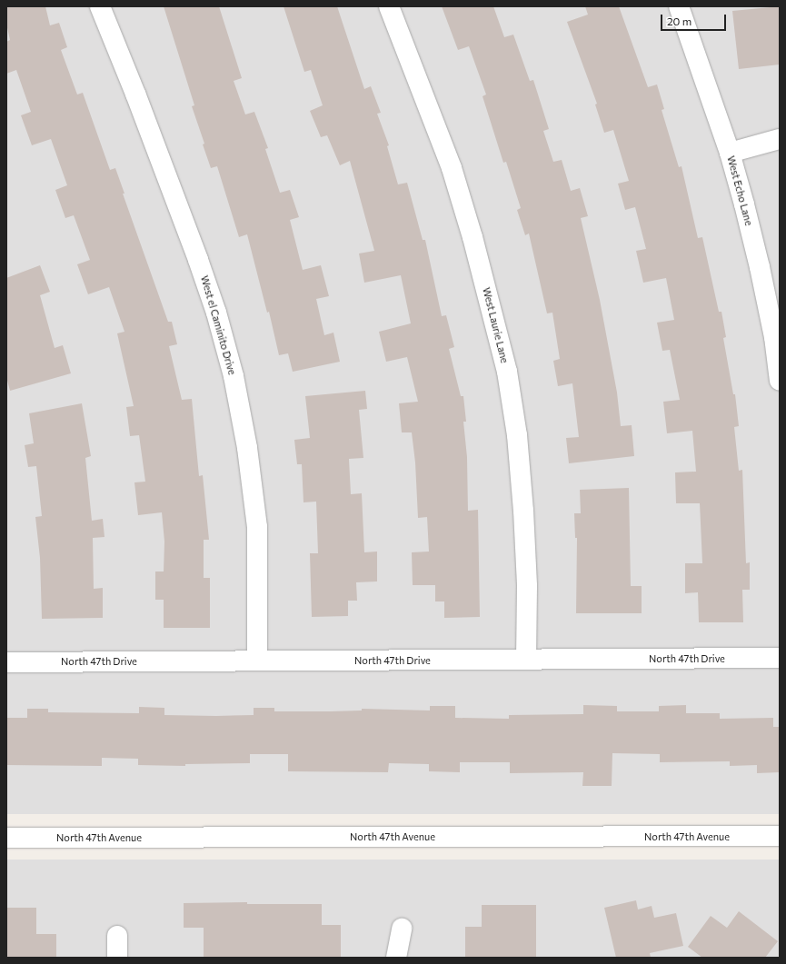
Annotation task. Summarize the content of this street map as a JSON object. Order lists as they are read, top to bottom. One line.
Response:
{"streets":{"street":["West Echo Lane","West el Caminito Drive","West Laurie Lane","North 47th Drive","North 47th Avenue"]},"crossings":[["West el Caminito Drive","North 47th Drive"],["West Laurie Lane","North 47th Drive"]],"scale_bar":"20 m"}
